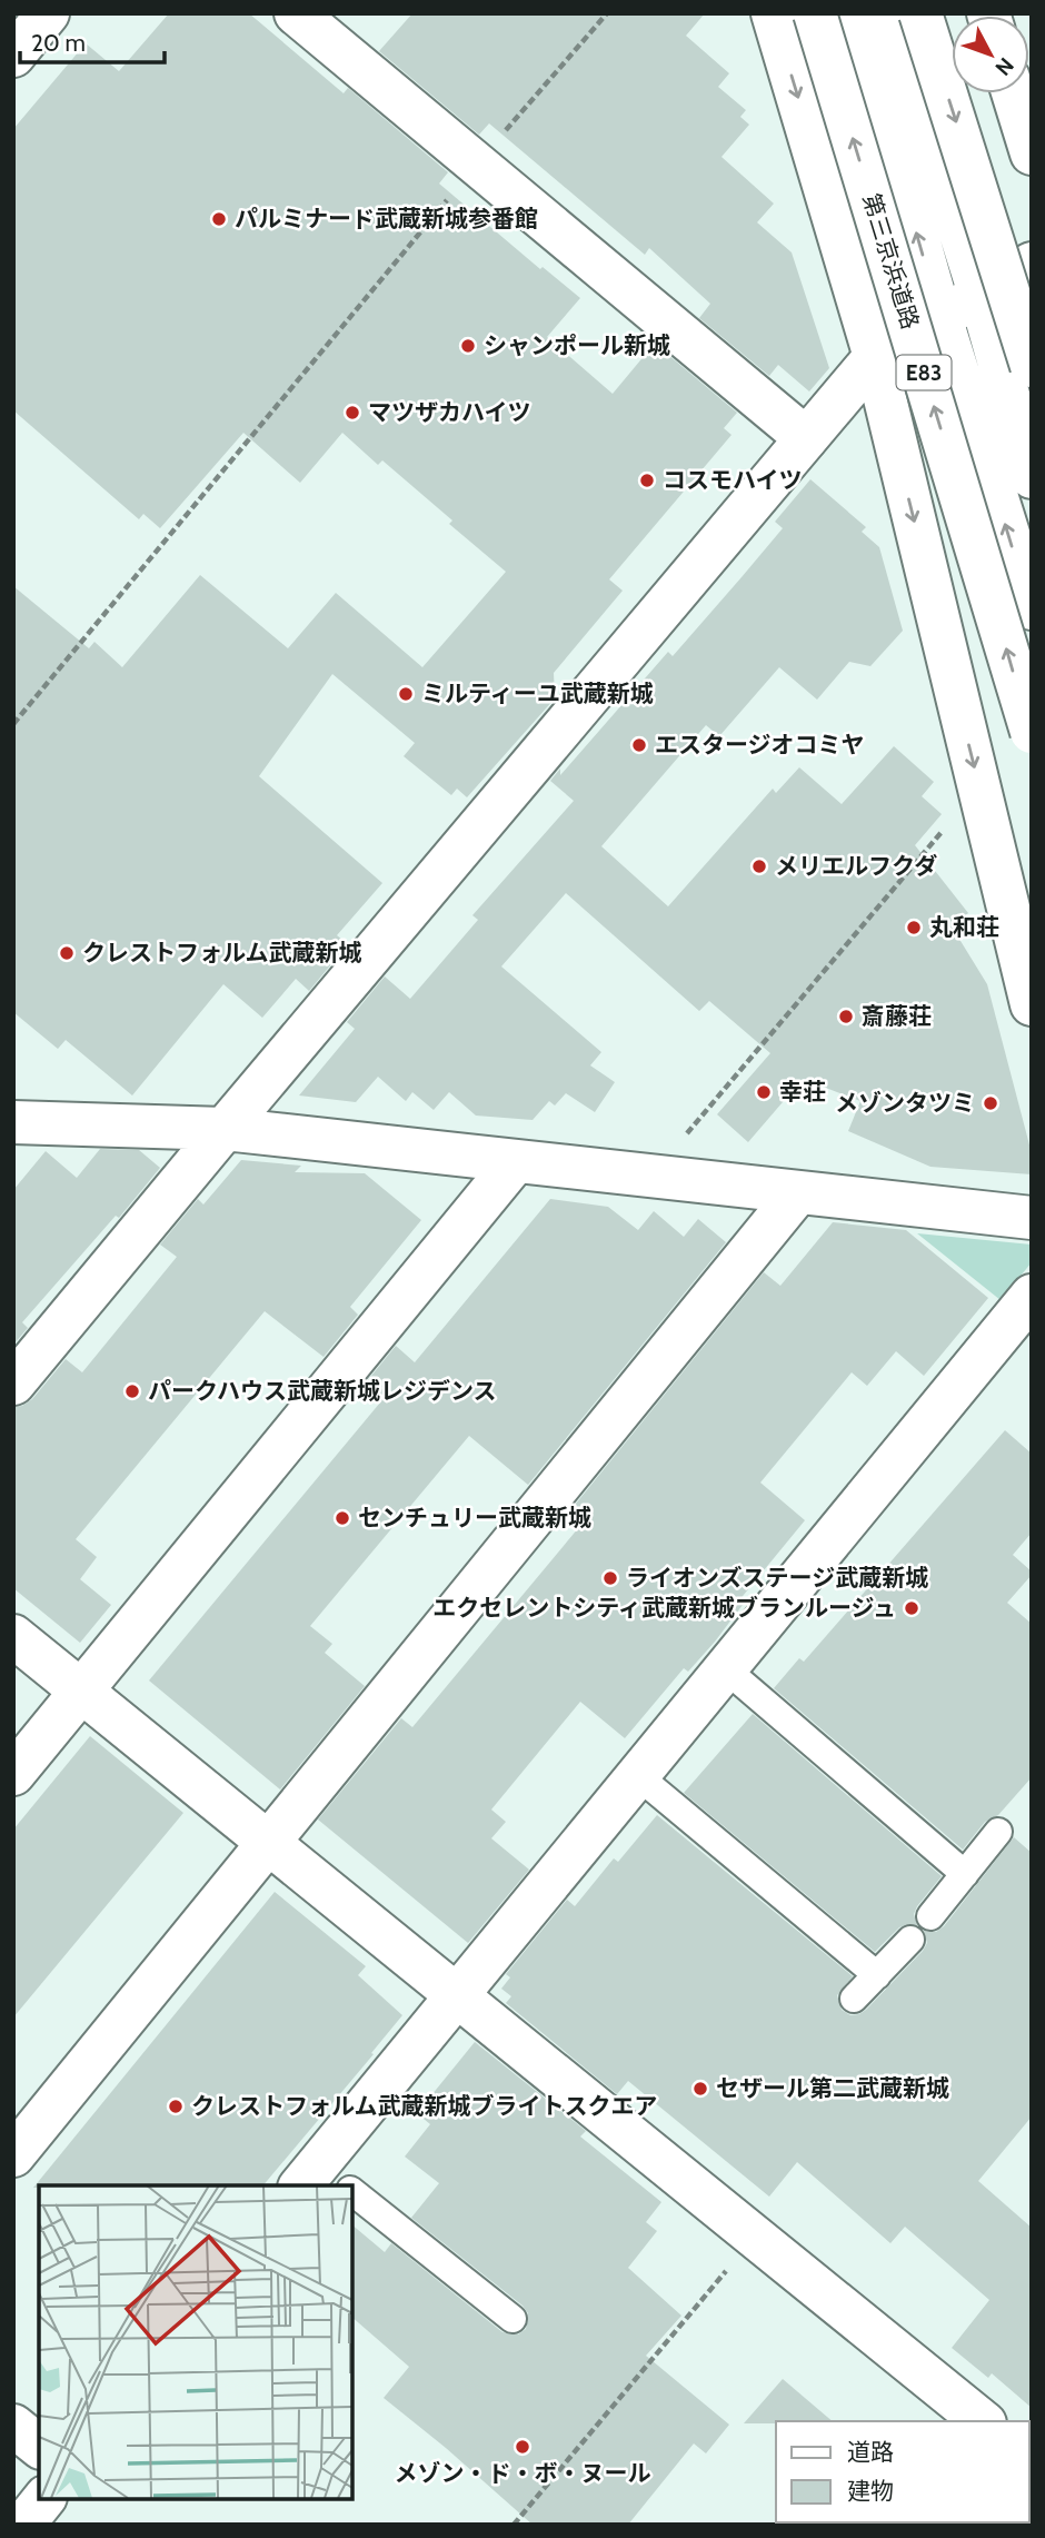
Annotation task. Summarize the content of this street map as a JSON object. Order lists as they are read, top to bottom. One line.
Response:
{"streets":{"main road":["第三京浜道路","E83"]},"places":["パルミナード武蔵新城参番館","シャンポール新城","マツザカハイツ","コスモハイツ","ミルティーユ武蔵新城","エスタージオコミヤ","メリエルフクダ","丸和荘","クレストフォルム武蔵新城","斎藤荘","幸荘","メゾンタツミ","パークハウス武蔵新城レジデンス","センチュリー武蔵新城","ライオンズステージ武蔵新城","エクセレントシティ武蔵新城ブランルージュ","セザール第二武蔵新城","クレストフォルム武蔵新城ブライトスクエア","メゾン・ド・ボ・ヌール"],"legend":["道路","建物"],"scale_bar":"20 m","north":"bottom right"}
